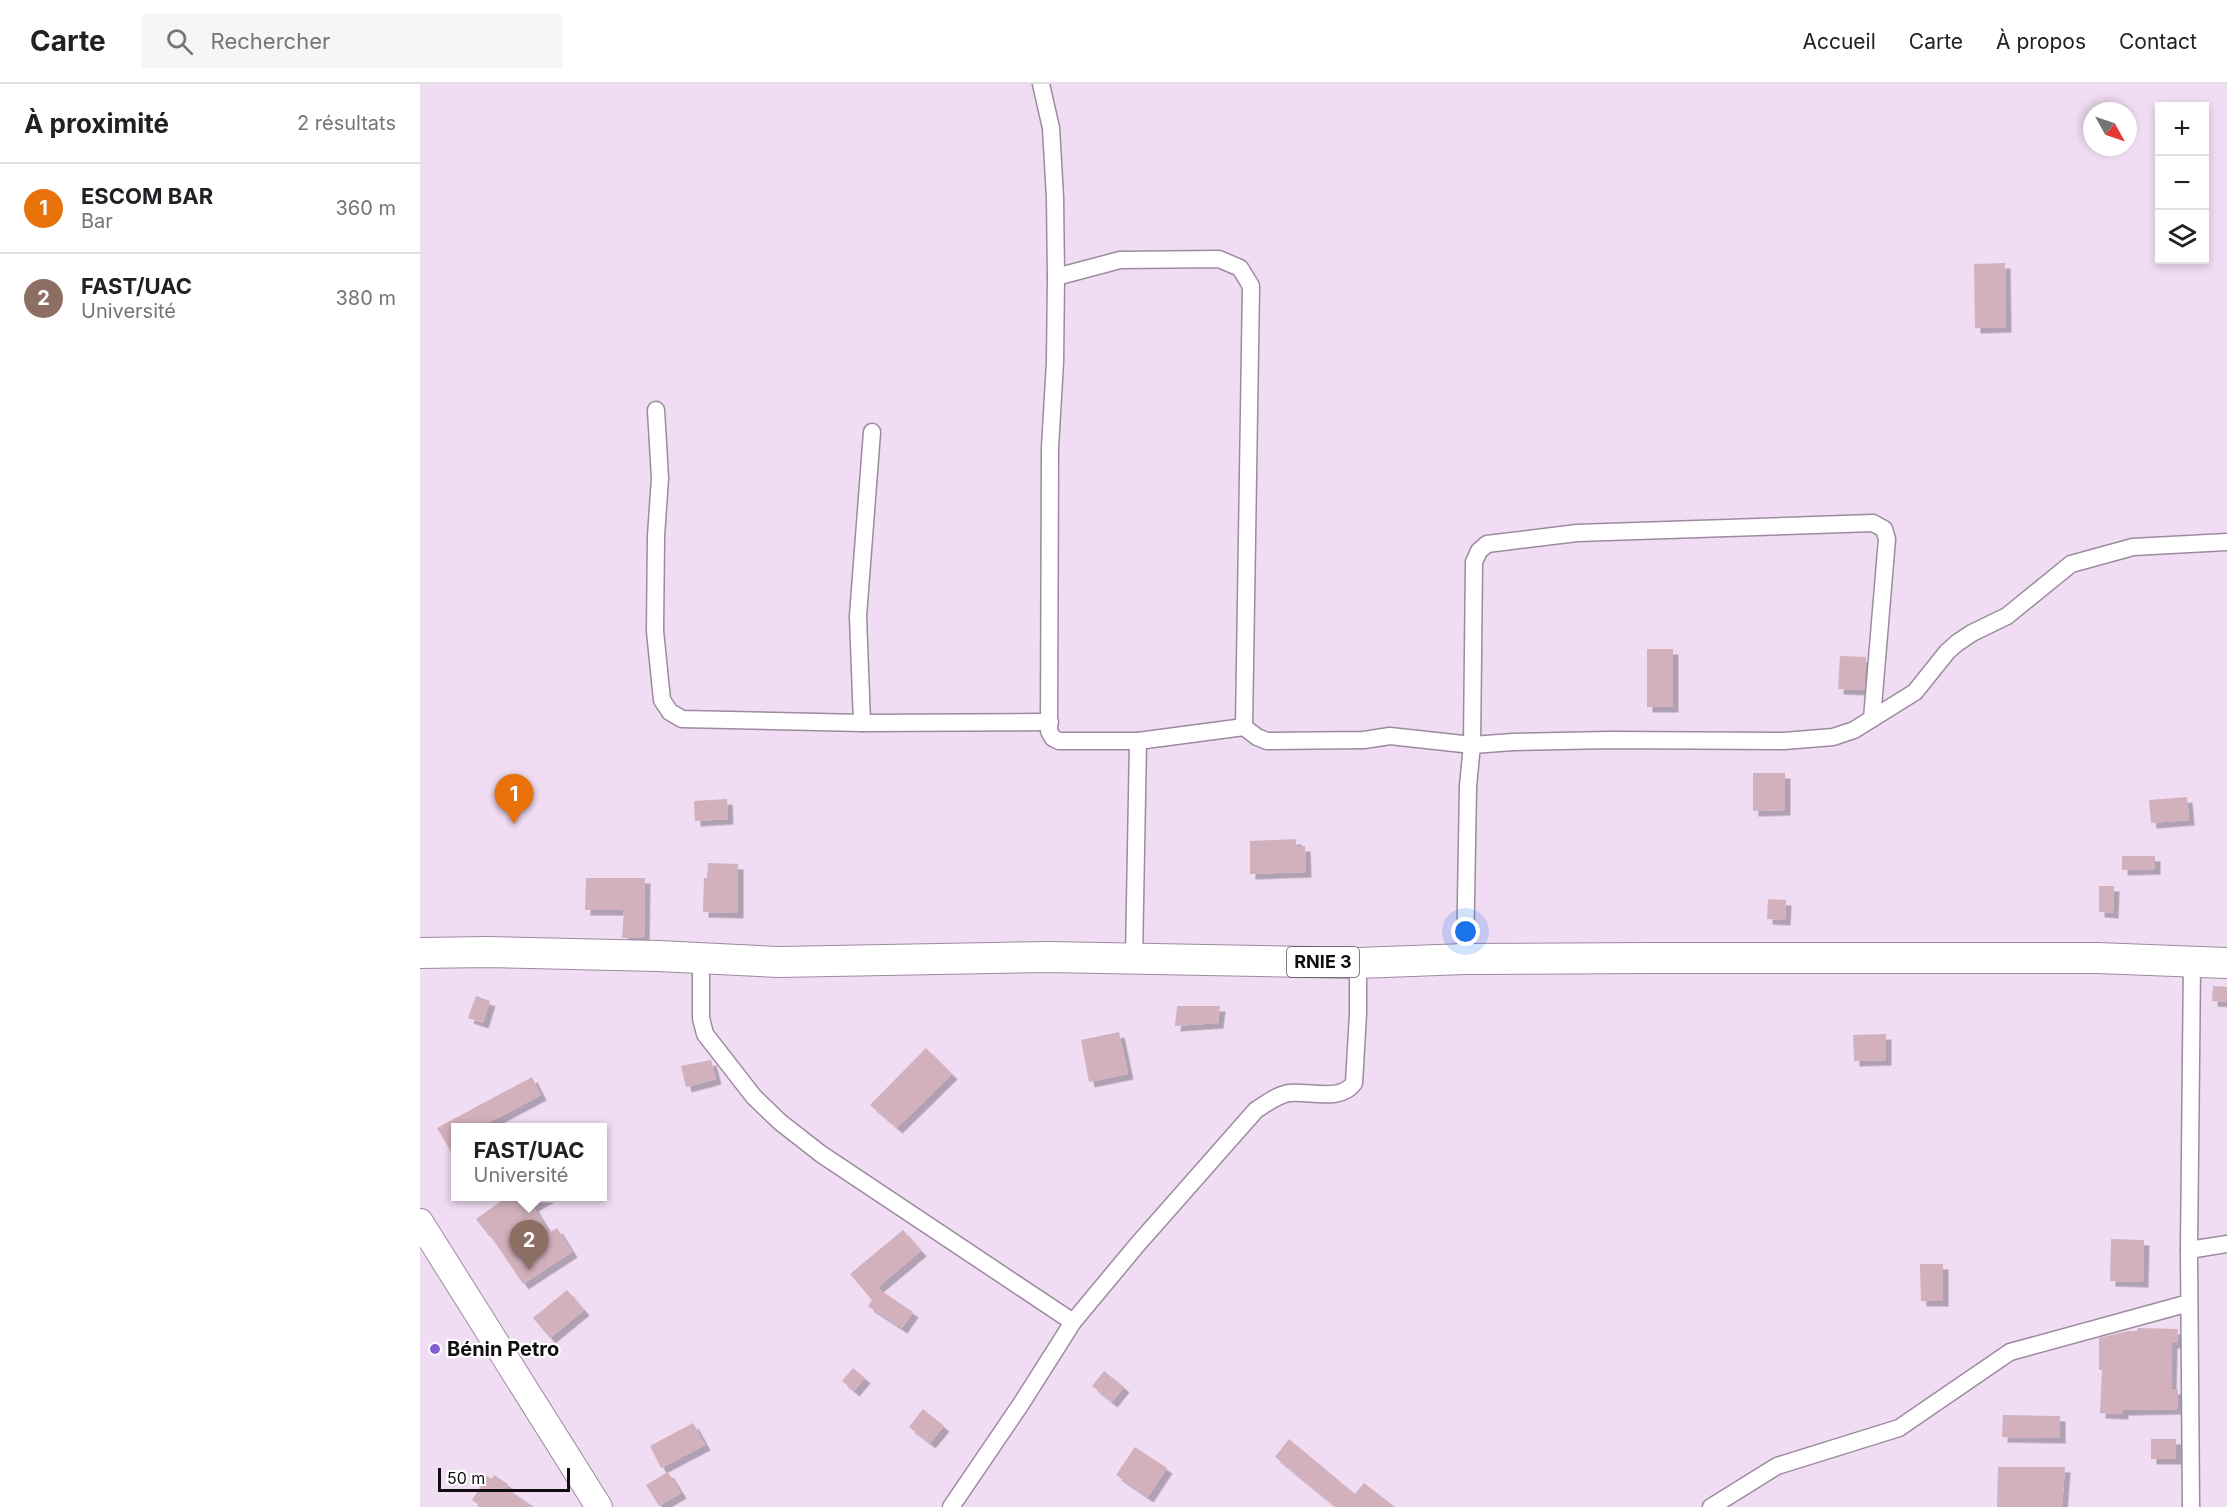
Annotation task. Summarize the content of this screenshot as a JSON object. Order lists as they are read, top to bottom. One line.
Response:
{"streets":{"highway":["RNIE 3"]},"places":["Bénin Petro"],"scale_bar":"50 m","north":"bottom right","page":{"header":"Carte","search":"Rechercher","nav":["Accueil","Carte","À propos","Contact"],"heading":["À proximité","2 résultats"],"map_buttons":["+","−"],"list":[{"mark":"1","name":"ESCOM BAR","note":"Bar","value":"360 m"},{"mark":"2","name":"FAST/UAC","note":"Université","value":"380 m"}],"pins":["1","2"],"popup":["FAST/UAC","Université"],"scale":"50 m"}}
